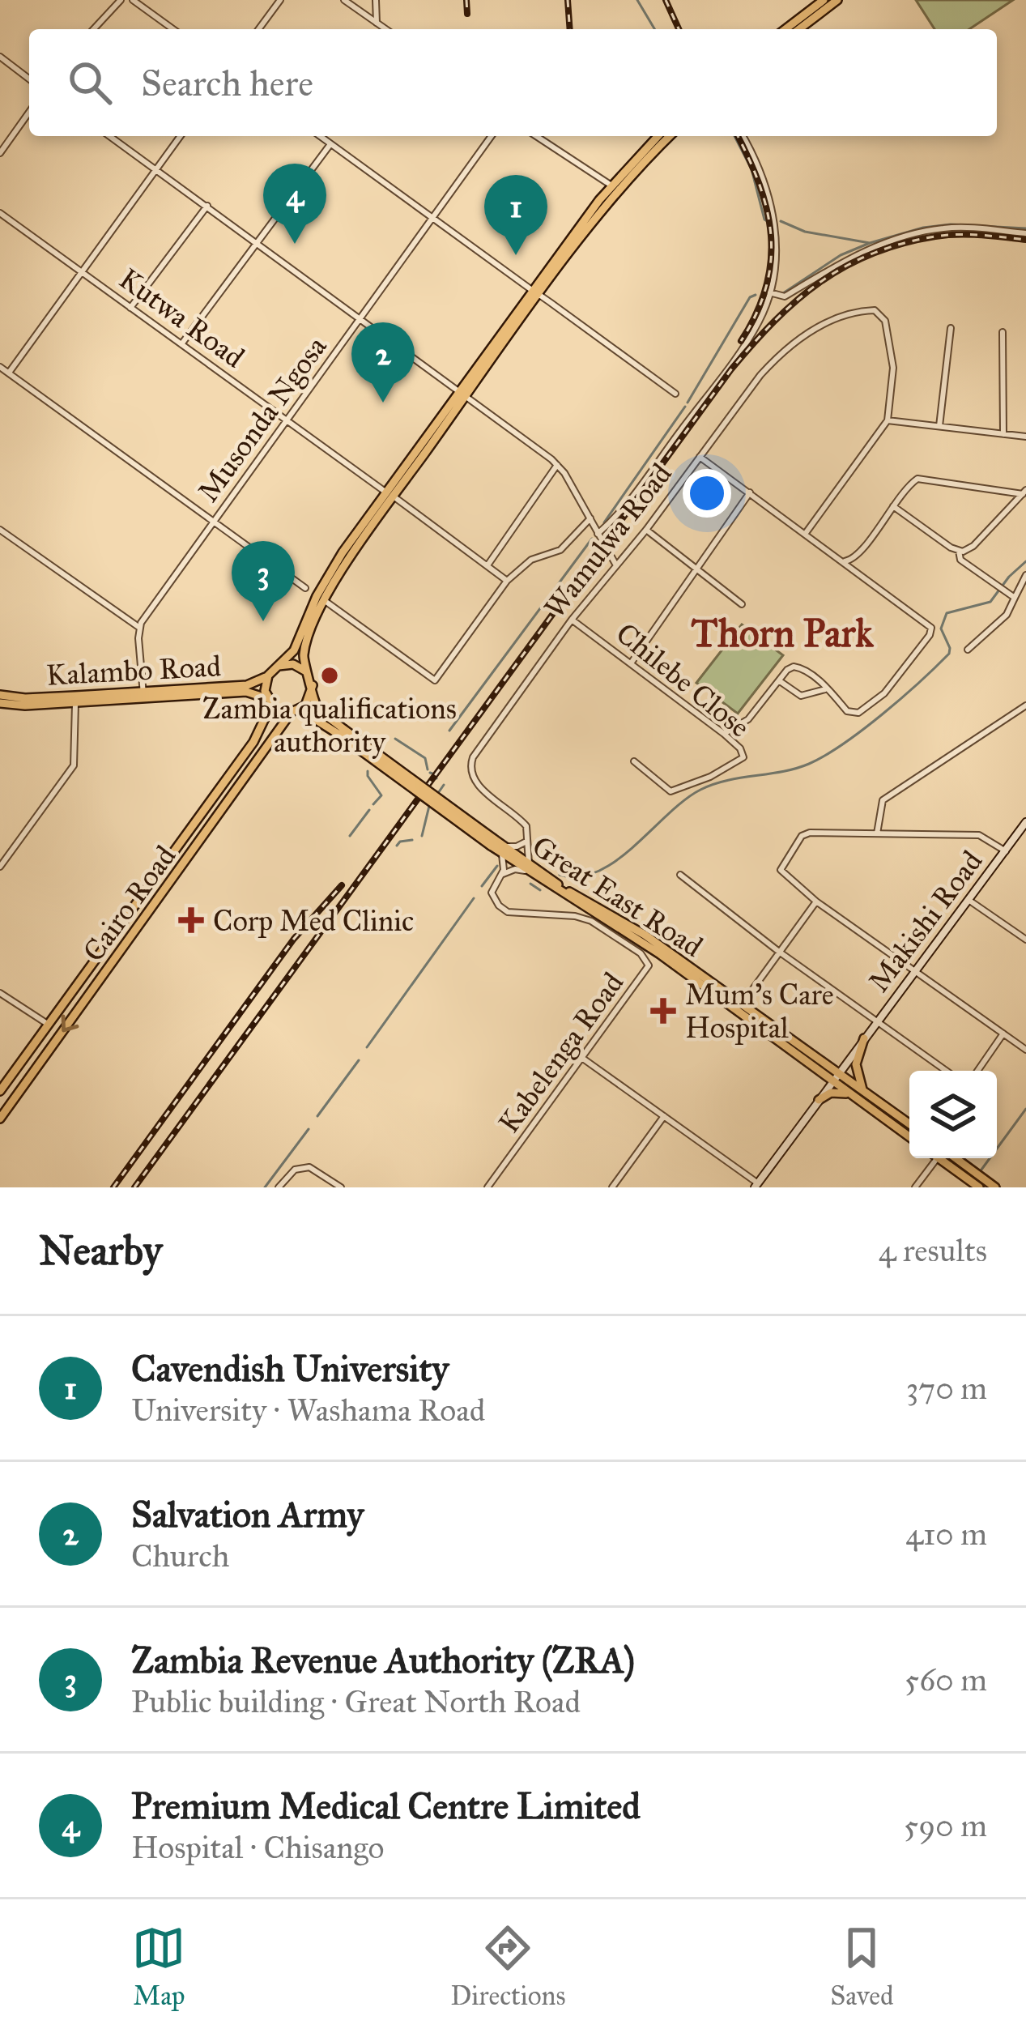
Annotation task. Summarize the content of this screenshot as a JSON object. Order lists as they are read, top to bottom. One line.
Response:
{"streets":{"main road":["Kalambo Road","Great East Road","Cairo Road","Makishi Road"],"street":["Kutwa Road","Musonda Ngosa","Wamulwa Road","Chilebe Close","Kabelenga Road"]},"crossings":[["Kutwa Road","Musonda Ngosa"],["Wamulwa Road","Chilebe Close"],["Kalambo Road","Great East Road"],["Kalambo Road","Cairo Road"],["Great East Road","Cairo Road"],["Great East Road","Makishi Road"],["Great East Road","Kabelenga Road"]],"districts":["Thorn Park"],"places":{"other":["Zambia qualifications authority"],"health":["Corp Med Clinic","Mum's Care Hospital"]},"page":{"search":"Search here","pins":["4","1","2","3"],"heading":["Nearby","4 results"],"list":[{"mark":"1","name":"Cavendish University","note":"University · Washama Road","value":"370 m"},{"mark":"2","name":"Salvation Army","note":"Church","value":"410 m"},{"mark":"3","name":"Zambia Revenue Authority (ZRA)","note":"Public building · Great North Road","value":"560 m"},{"mark":"4","name":"Premium Medical Centre Limited","note":"Hospital · Chisango","value":"590 m"}],"nav":["Map","Directions","Saved"]}}
